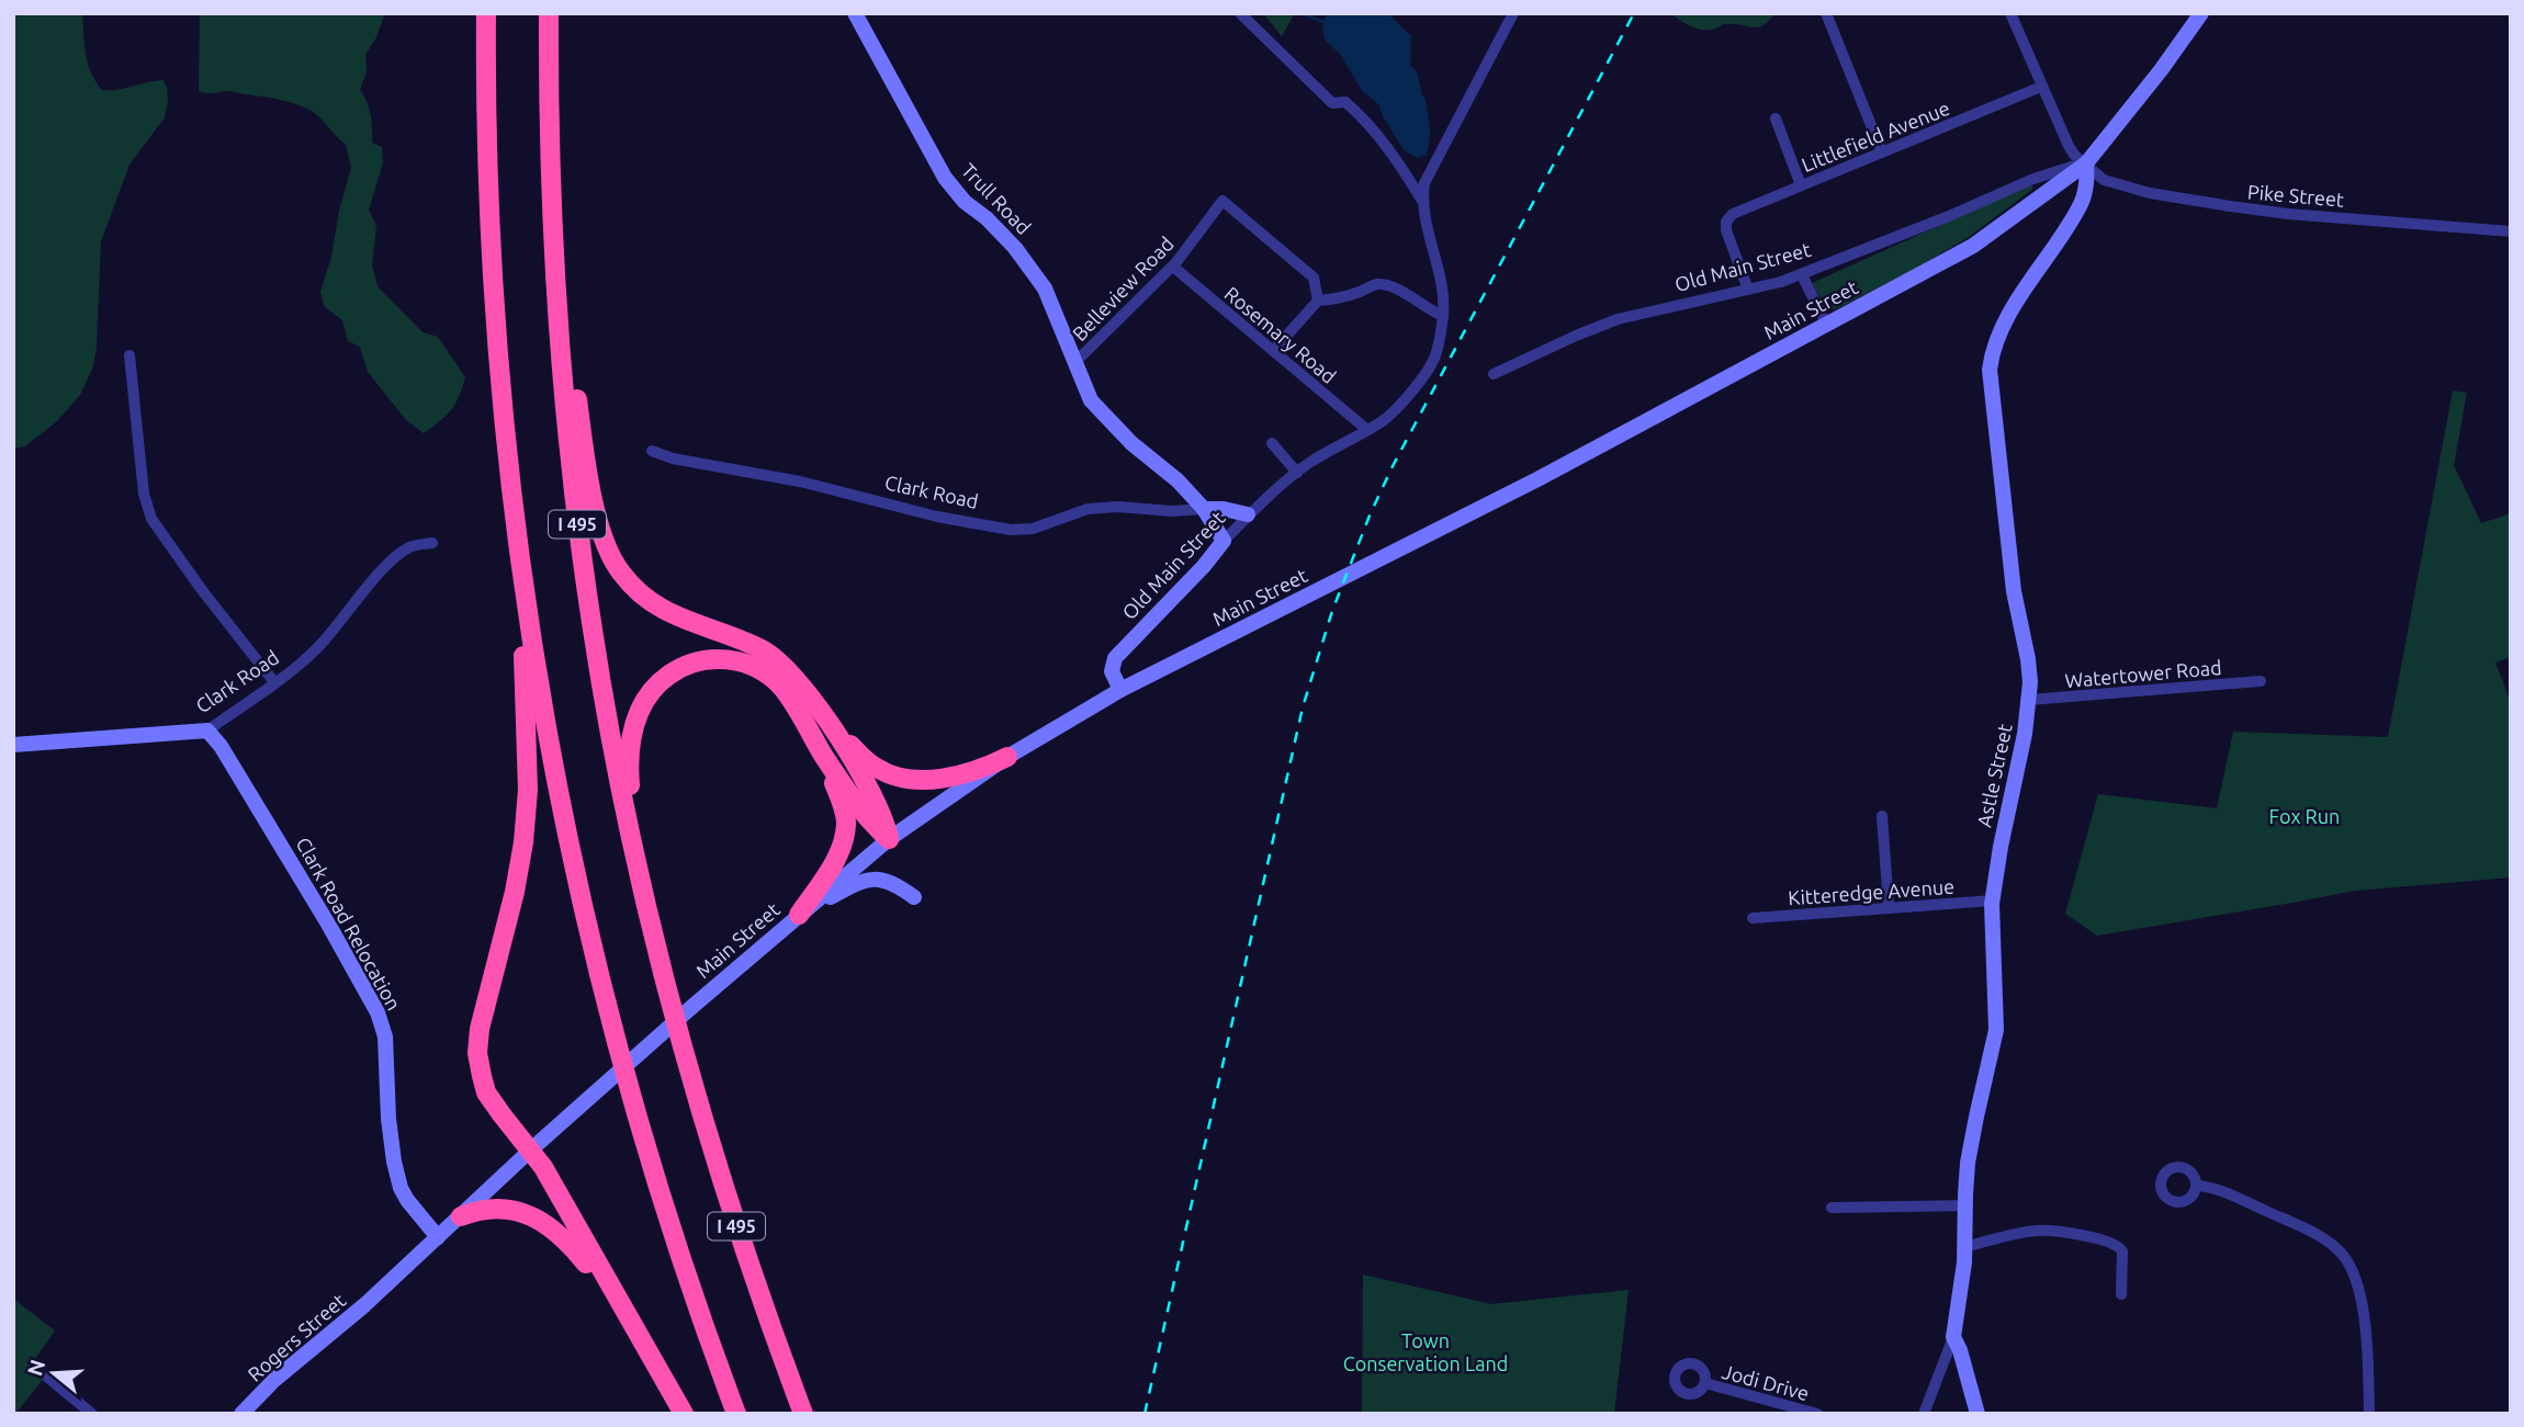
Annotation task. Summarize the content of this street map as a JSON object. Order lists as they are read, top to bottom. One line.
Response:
{"streets":{"highway":["I 495"],"street":["Littlefield Avenue","Pike Street","Trull Road","Old Main Street","Belleview Road","Main Street","Rosemary Road","Clark Road","Watertower Road","Astle Street","Kitteredge Avenue","Clark Road Relocation","Rogers Street","Jodi Drive"]},"crossings":[["Littlefield Avenue","Pike Street"],["Littlefield Avenue","Old Main Street"],["Pike Street","Old Main Street"],["Pike Street","Main Street"],["Pike Street","Astle Street"],["Trull Road","Old Main Street"],["Trull Road","Belleview Road"],["Trull Road","Clark Road"],["Old Main Street","Main Street"],["Old Main Street","Rosemary Road"],["Old Main Street","Astle Street"],["Belleview Road","Rosemary Road"],["Main Street","Astle Street"],["Main Street","Clark Road Relocation"],["Main Street","Rogers Street"],["Clark Road","Clark Road Relocation"],["Watertower Road","Astle Street"],["Astle Street","Kitteredge Avenue"]],"parks":["Fox Run","Town Conservation Land"],"north":"left"}
